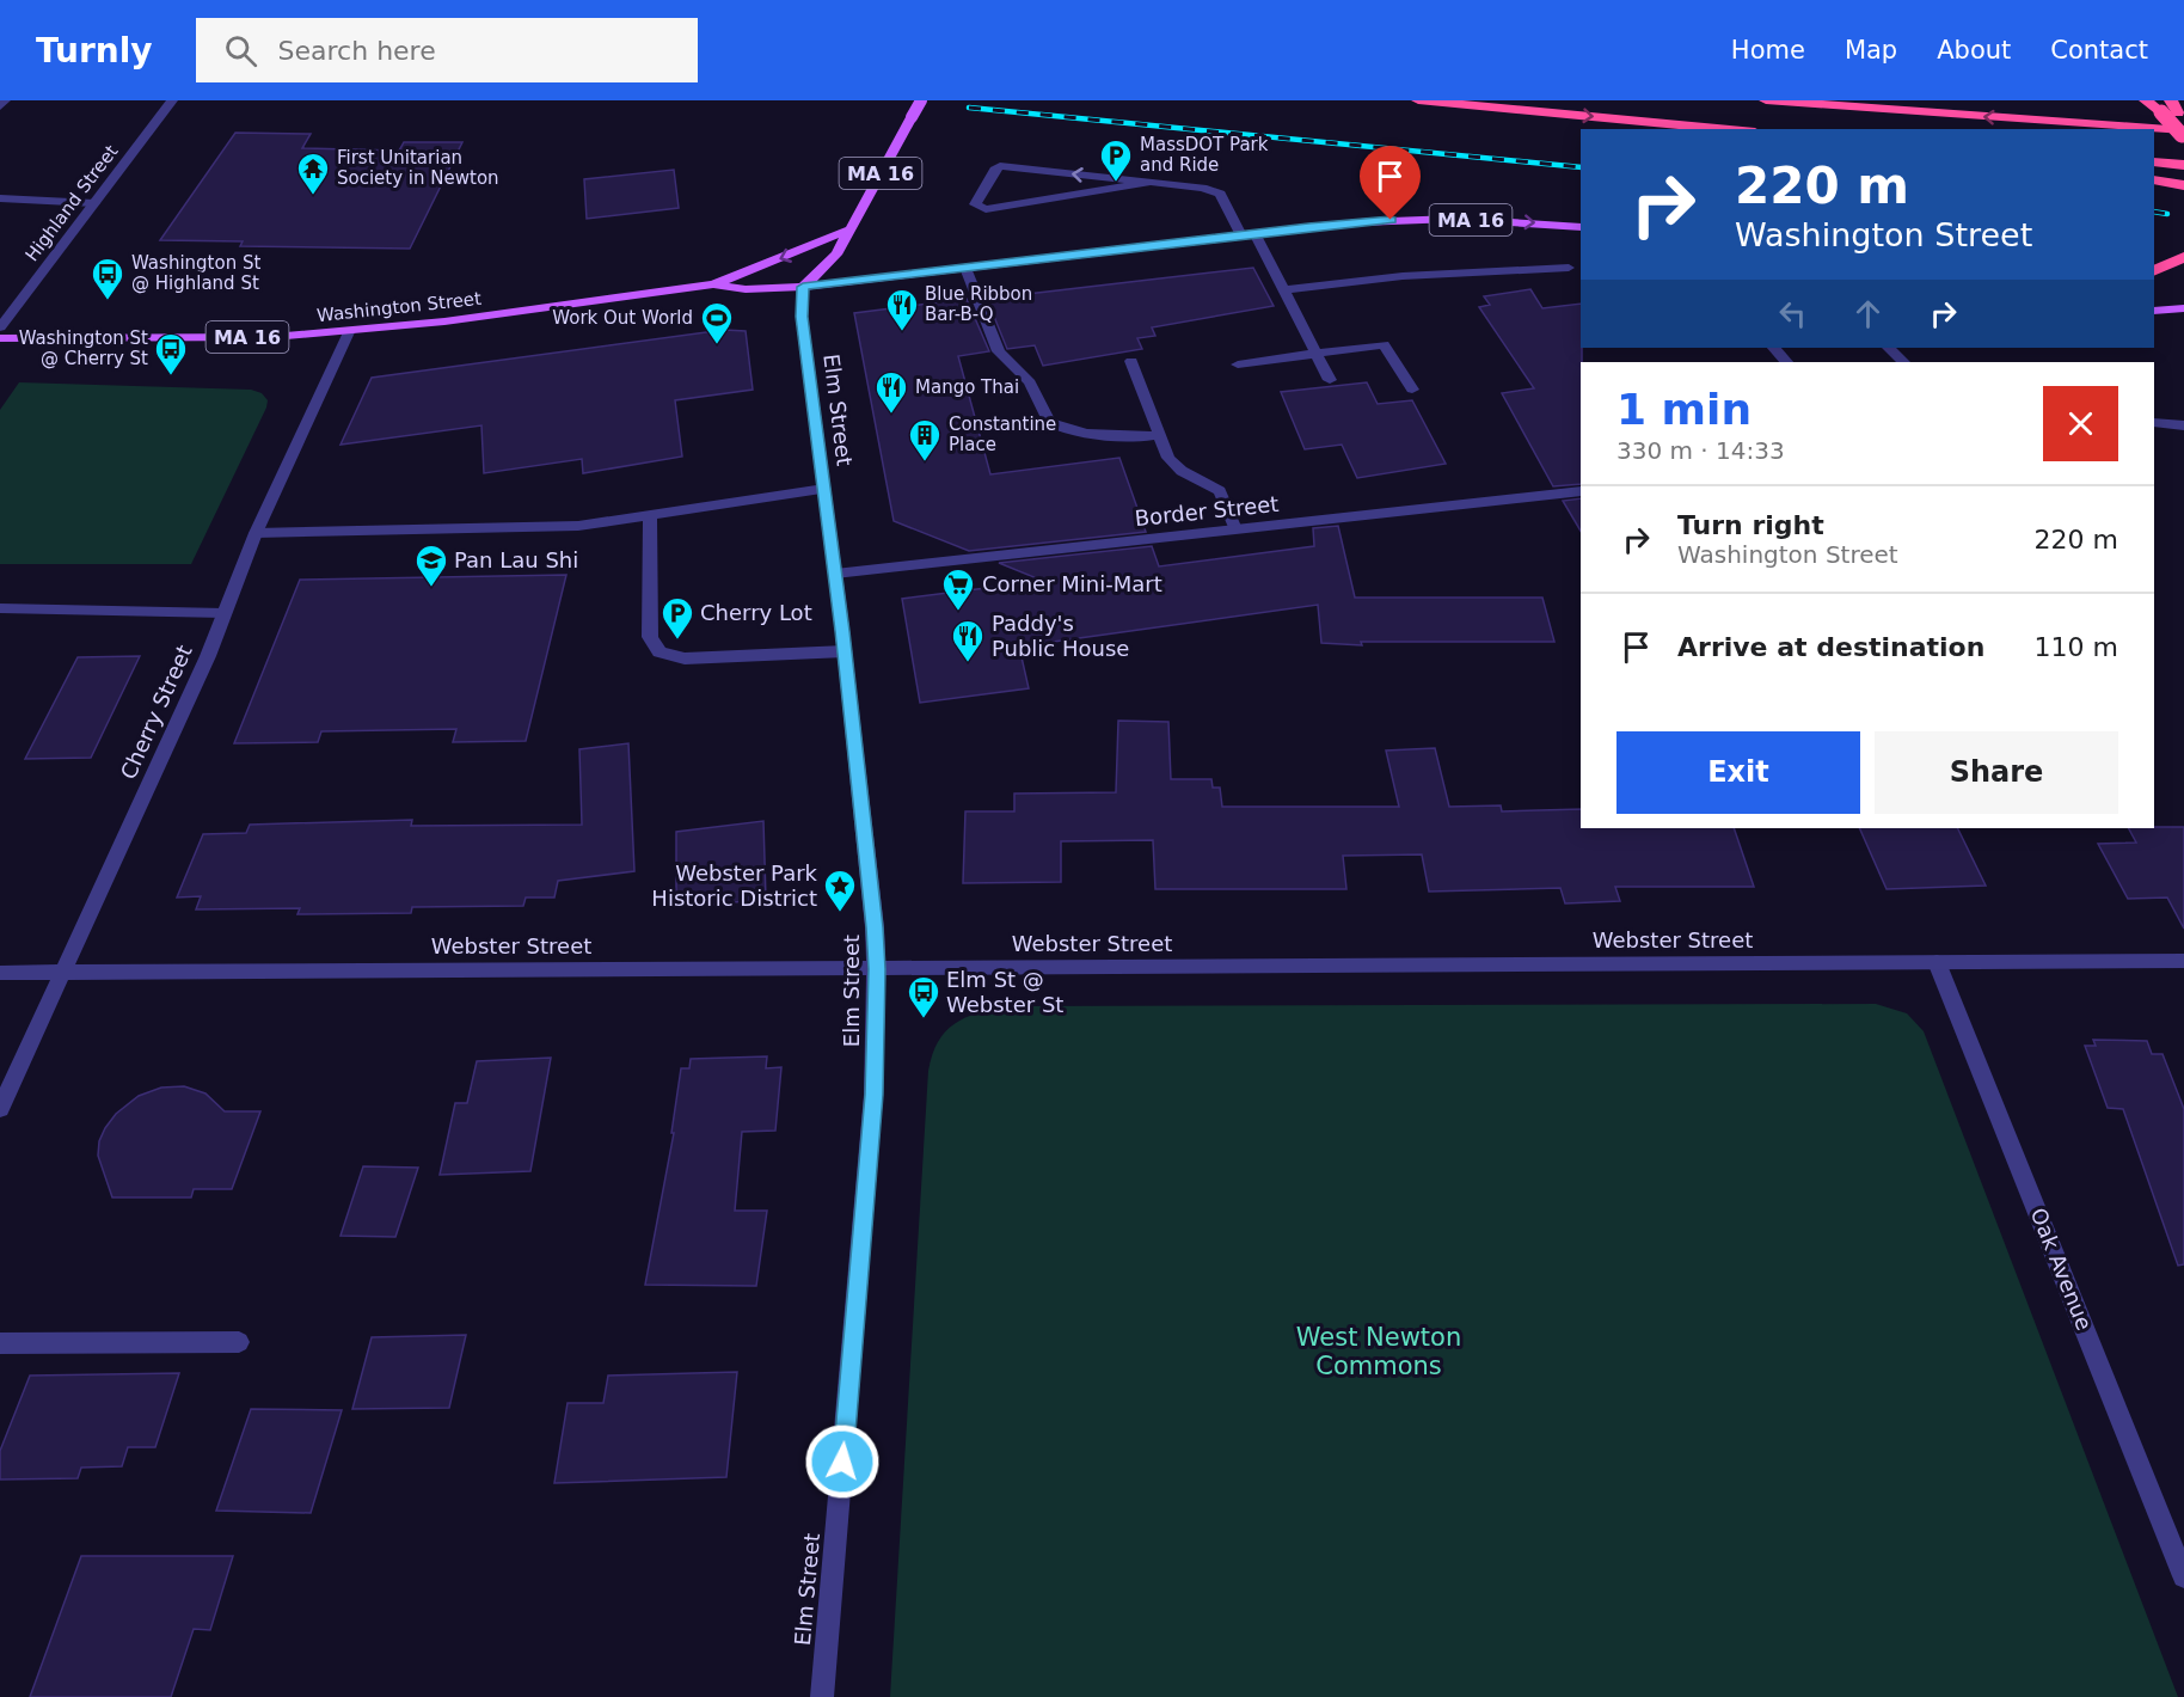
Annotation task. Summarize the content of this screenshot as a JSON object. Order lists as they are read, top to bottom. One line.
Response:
{"streets":{"main road":["MA 16","Washington Street"],"street":["Highland Street","Elm Street","Border Street","Cherry Street","Webster Street","Oak Avenue"]},"crossings":[["MA 16","Washington Street"],["Washington Street","Elm Street"],["Washington Street","Cherry Street"],["Elm Street","Border Street"],["Elm Street","Webster Street"],["Cherry Street","Webster Street"],["Webster Street","Oak Avenue"]],"parks":["West Newton Commons"],"places":{"parking":["MassDOT Park and Ride","Cherry Lot"],"temple":["First Unitarian Society in Newton"],"bus stop":["Washington St @ Highland St","Washington St @ Cherry St","Elm St @ Webster St"],"restaurant":["Blue Ribbon Bar-B-Q","Mango Thai","Paddy's Public House"],"sports":["Work Out World"],"building":["Constantine Place"],"school or university":["Pan Lau Shi"],"supermarket":["Corner Mini-Mart"],"place":["Webster Park Historic District"]},"page":{"header":"Turnly","search":"Search here","nav":["Home","Map","About","Contact"],"turn":["220 m","Washington Street"],"heading":["1 min","330 m · 14:33"],"list":[{"name":"Turn right","note":"Washington Street","value":"220 m"},{"name":"Arrive at destination","value":"110 m"}],"buttons":["Exit","Share"]}}
